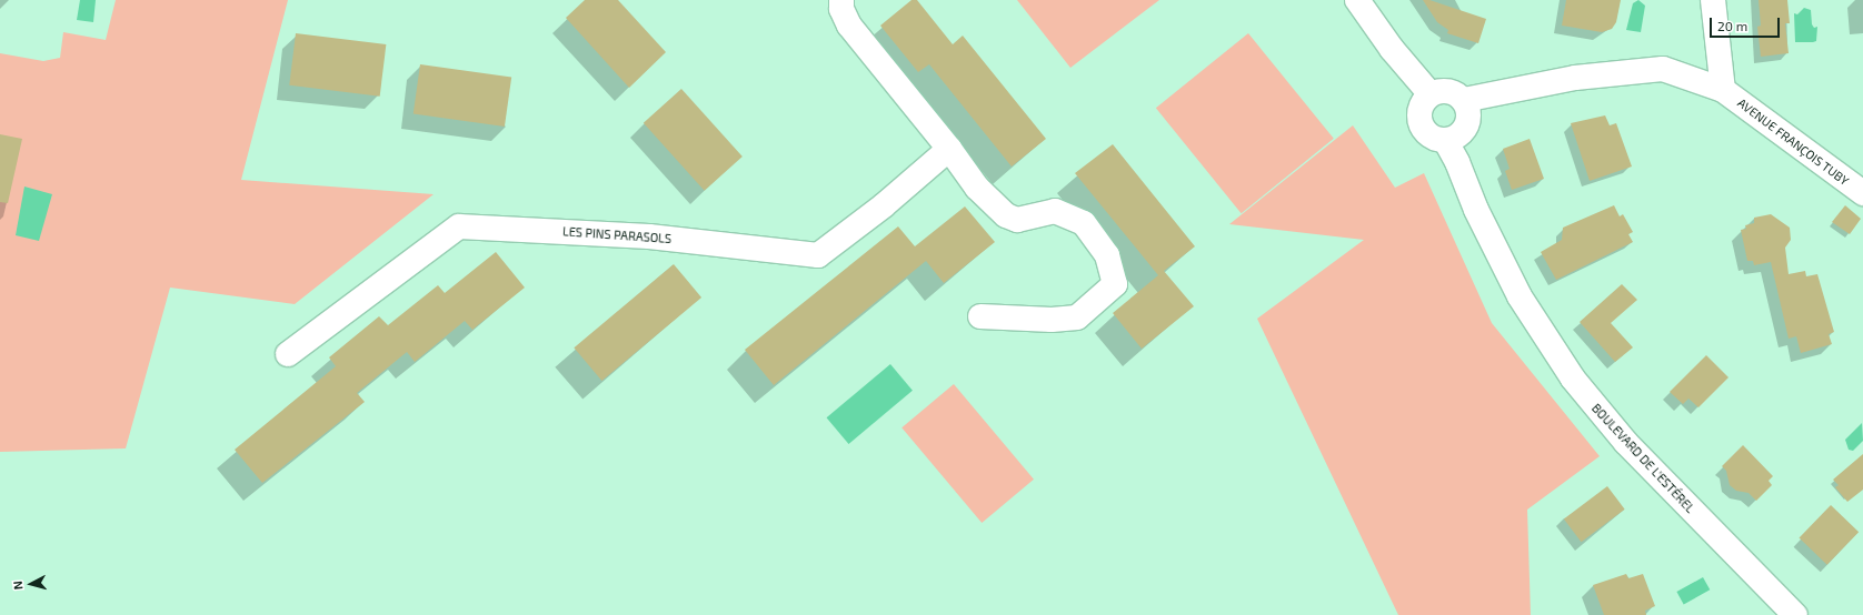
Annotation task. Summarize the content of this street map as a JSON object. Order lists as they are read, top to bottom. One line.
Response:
{"streets":{"street":["AVENUE FRANÇOIS TUBY","LES PINS PARASOLS","BOULEVARD DE L'ESTÉREL"]},"crossings":[["AVENUE FRANÇOIS TUBY","BOULEVARD DE L'ESTÉREL"]],"scale_bar":"20 m","north":"left"}
